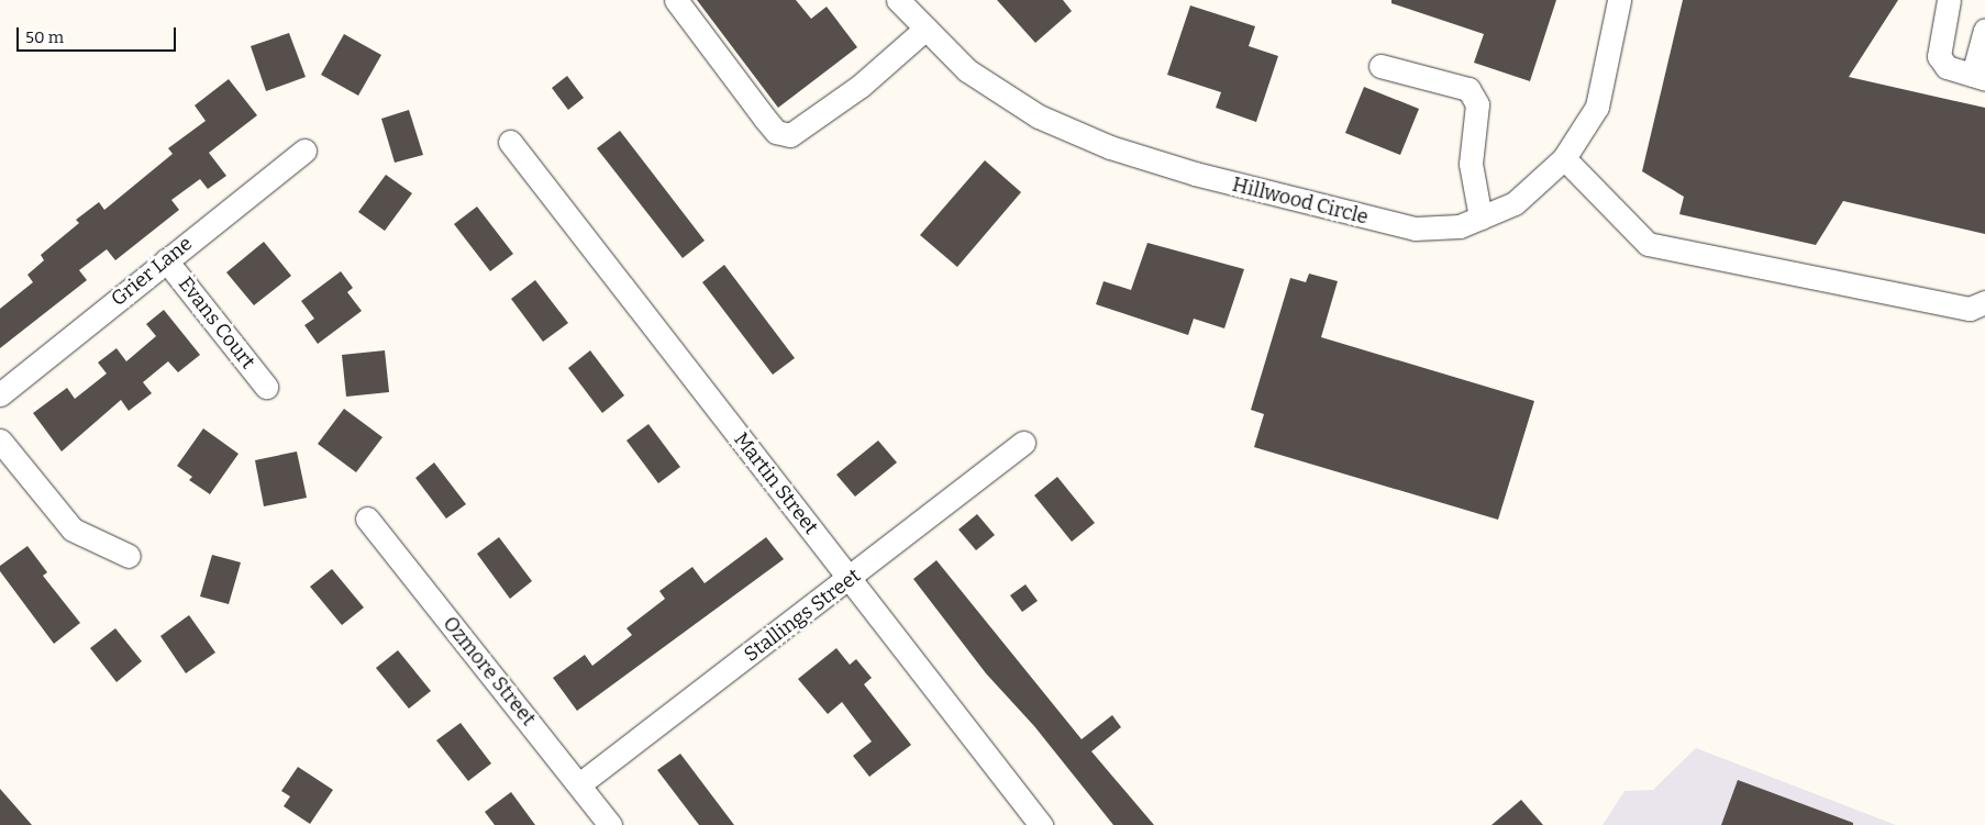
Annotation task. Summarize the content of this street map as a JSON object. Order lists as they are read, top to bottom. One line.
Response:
{"streets":{"street":["Hillwood Circle","Grier Lane","Evans Court","Martin Street","Stallings Street","Ozmore Street"]},"crossings":[["Grier Lane","Evans Court"],["Martin Street","Stallings Street"],["Stallings Street","Ozmore Street"]],"scale_bar":"50 m"}
